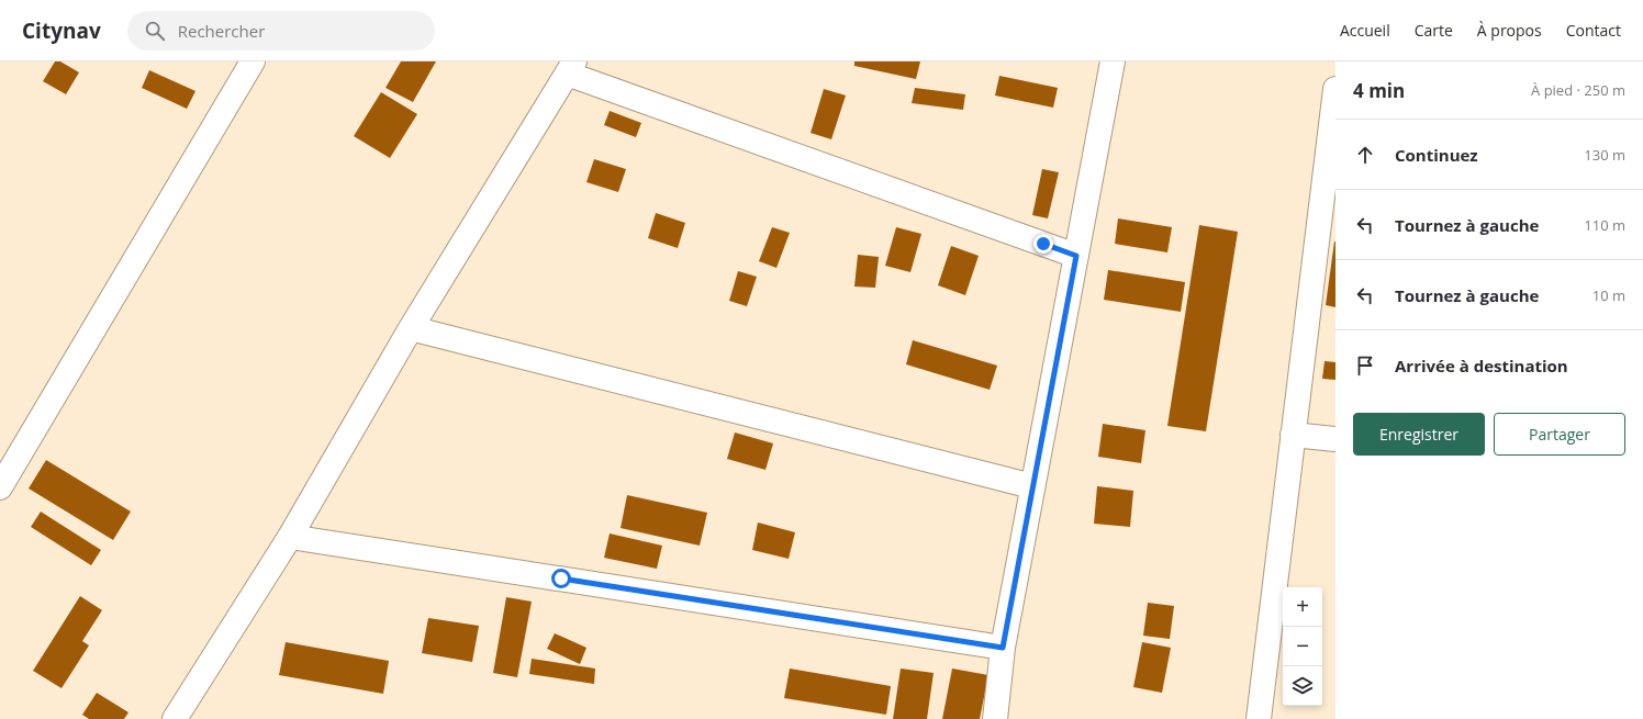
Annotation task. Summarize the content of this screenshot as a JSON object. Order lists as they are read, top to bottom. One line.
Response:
{"page":{"header":"Citynav","search":"Rechercher","nav":["Accueil","Carte","À propos","Contact"],"heading":["4 min","À pied · 250 m"],"list":[["Continuez","130 m"],["Tournez à gauche","110 m"],["Tournez à gauche","10 m"],"Arrivée à destination"],"buttons":["Enregistrer","Partager"],"map_buttons":["+","−"]}}
